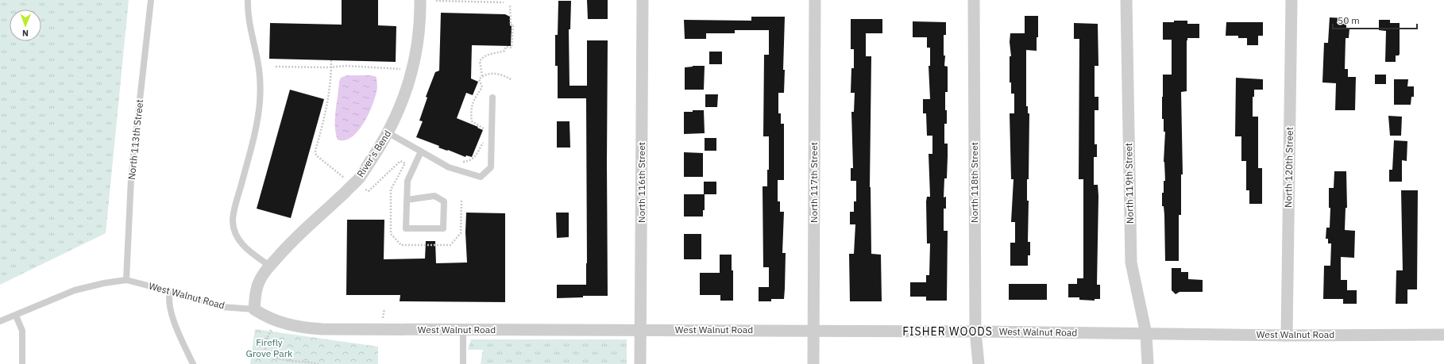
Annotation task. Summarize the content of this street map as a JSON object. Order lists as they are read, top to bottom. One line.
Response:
{"streets":{"street":["River's Bend","North 120th Street","North 116th Street","North 117th Street","North 118th Street","North 119th Street","West Walnut Road"],"lane":["North 113th Street"]},"crossings":[["North 113th Street","West Walnut Road"],["River's Bend","West Walnut Road"],["North 120th Street","West Walnut Road"],["North 116th Street","West Walnut Road"],["North 117th Street","West Walnut Road"],["North 118th Street","West Walnut Road"],["North 119th Street","West Walnut Road"]],"districts":["FISHER WOODS"],"parks":["Firefly Grove Park"],"scale_bar":"50 m","north":"bottom"}
